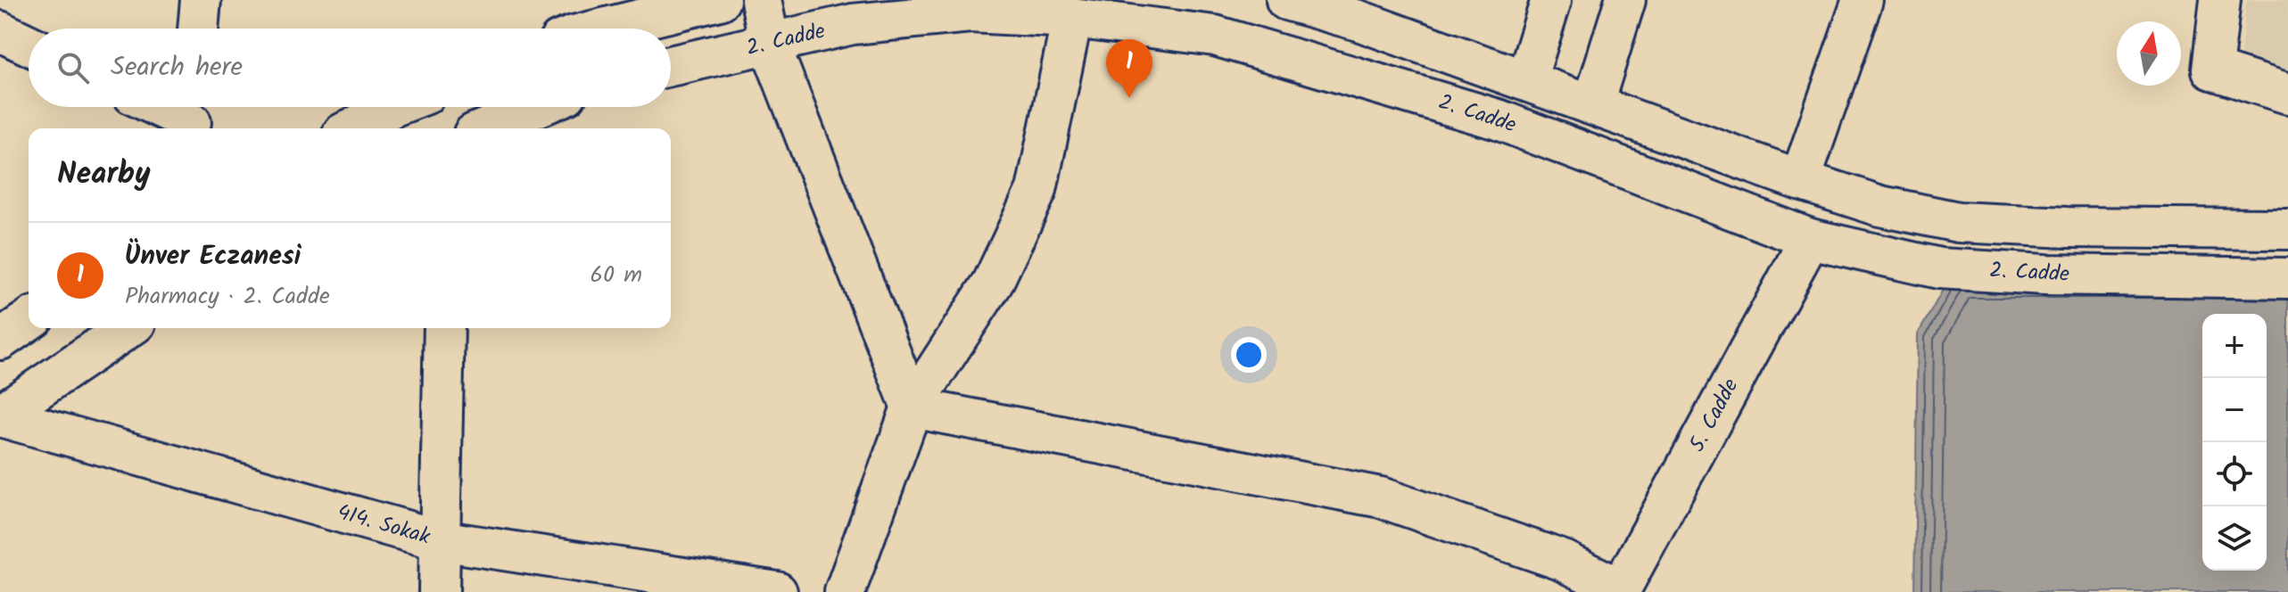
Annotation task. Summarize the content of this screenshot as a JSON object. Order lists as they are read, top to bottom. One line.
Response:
{"streets":{"main road":["2. Cadde","5. Cadde","414. Sokak"]},"crossings":[["2. Cadde","5. Cadde"]],"north":"top","page":{"search":"Search here","pins":"1","heading":"Nearby","list":[{"mark":"1","name":"Ünver Eczanesi","note":"Pharmacy · 2. Cadde","value":"60 m"}],"map_buttons":["+","−"]}}
